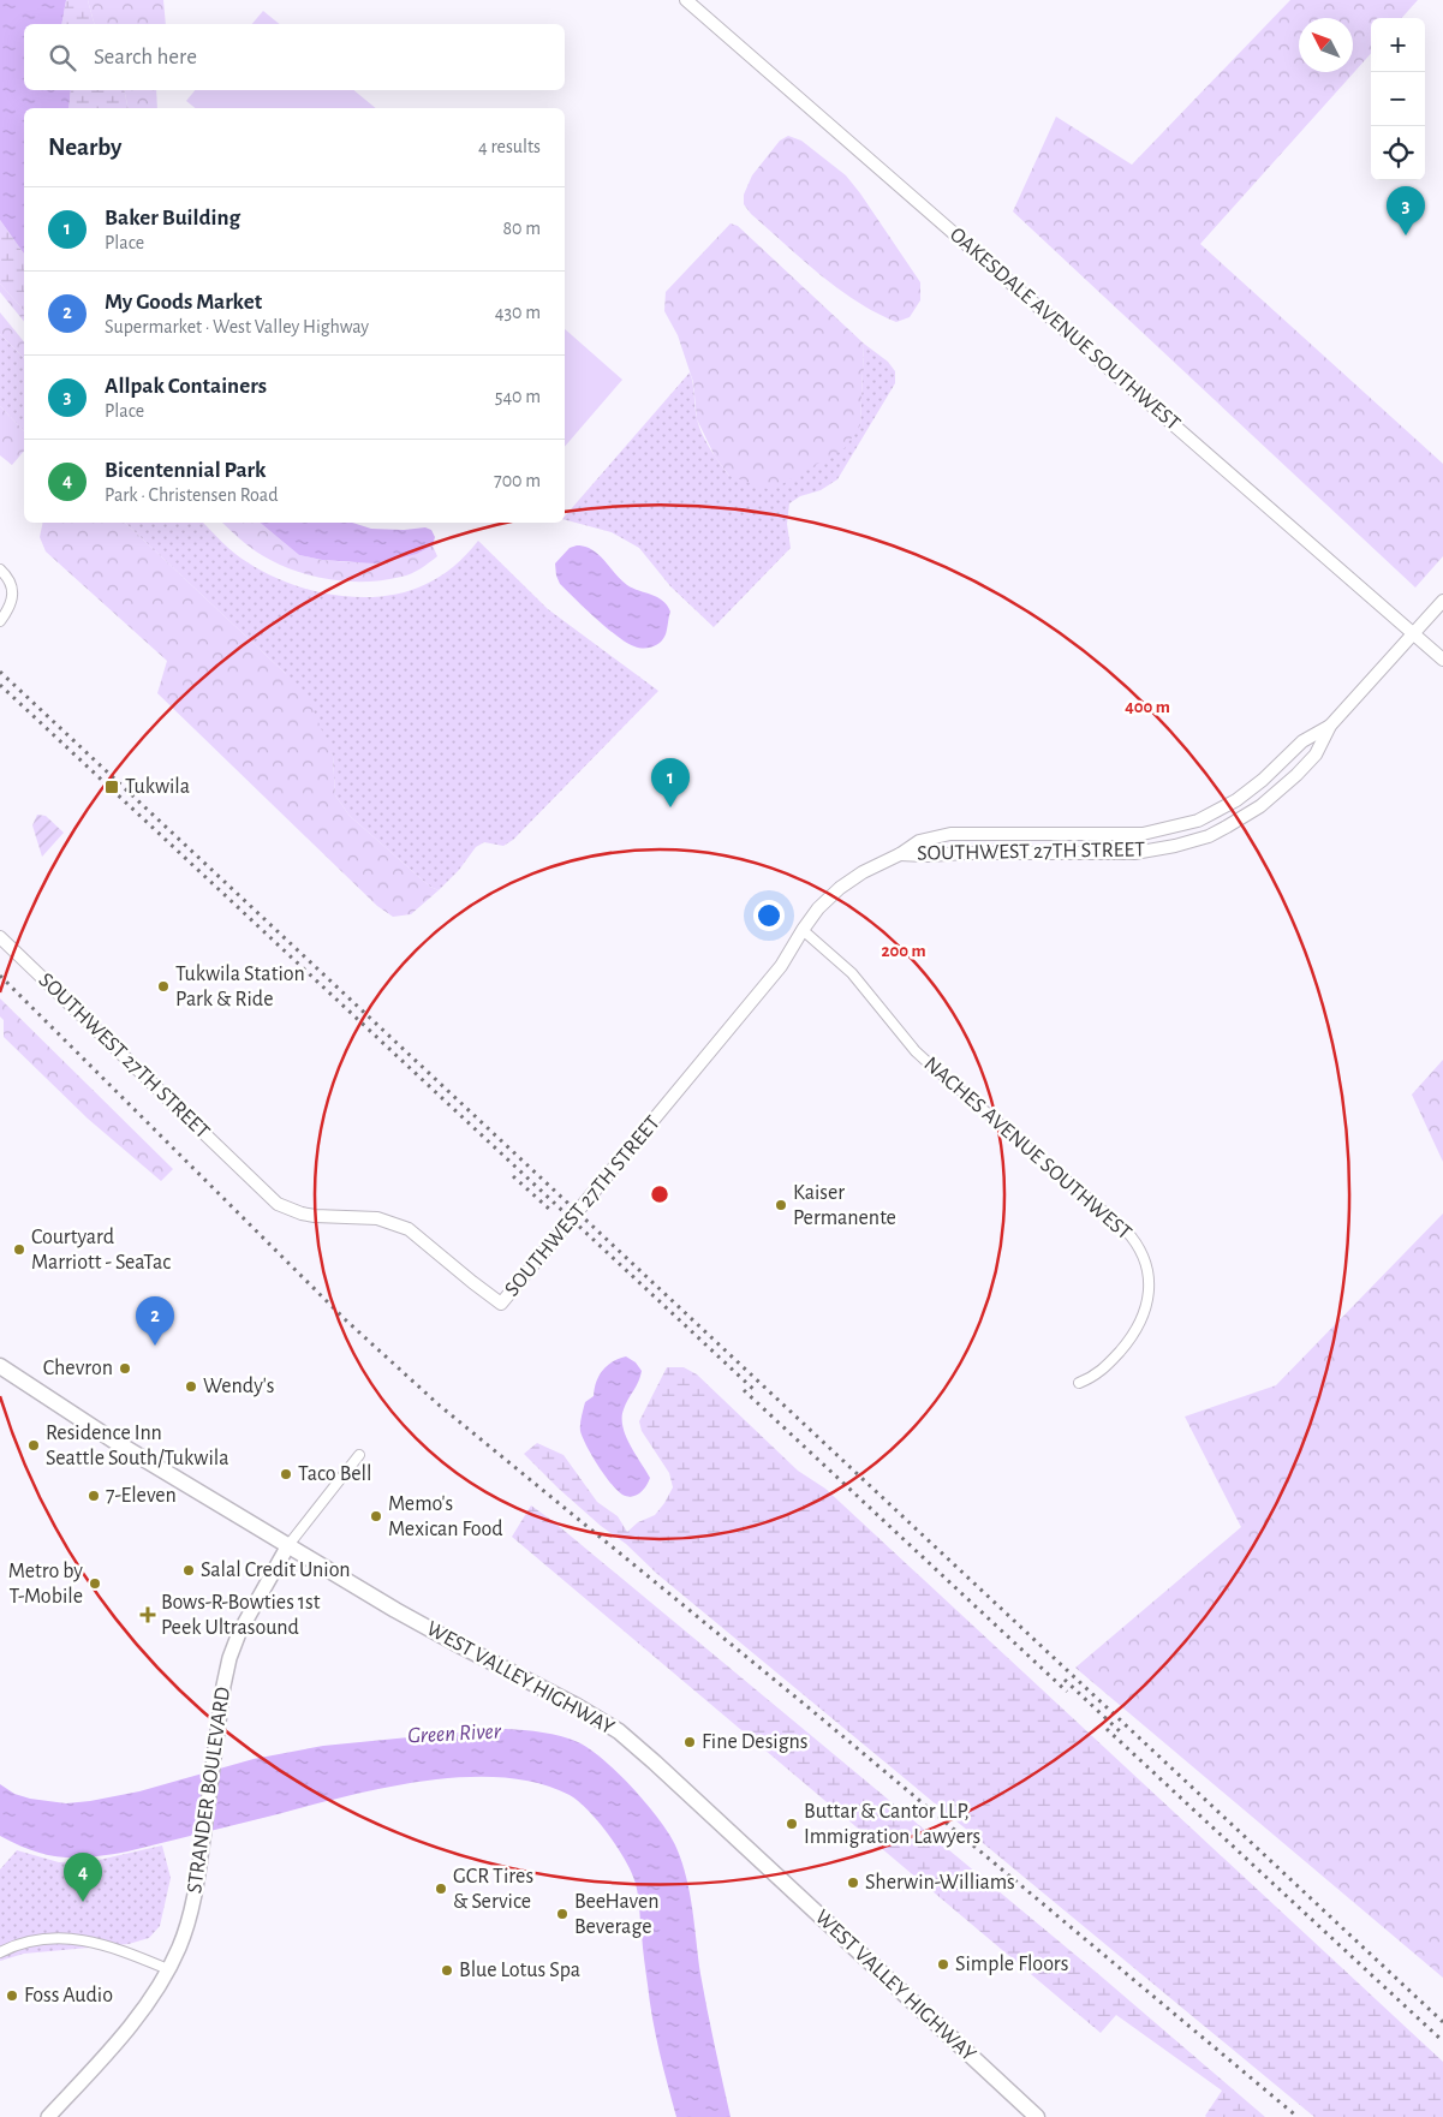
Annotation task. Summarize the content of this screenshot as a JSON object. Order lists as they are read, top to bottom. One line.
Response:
{"streets":{"main road":["WEST VALLEY HIGHWAY","STRANDER BOULEVARD"],"street":["OAKESDALE AVENUE SOUTHWEST","SOUTHWEST 27TH STREET","NACHES AVENUE SOUTHWEST"]},"crossings":[["OAKESDALE AVENUE SOUTHWEST","SOUTHWEST 27TH STREET"],["SOUTHWEST 27TH STREET","NACHES AVENUE SOUTHWEST"],["WEST VALLEY HIGHWAY","STRANDER BOULEVARD"]],"water":["Green River"],"places":{"transit":["Tukwila"],"other":["Tukwila Station Park & Ride","Kaiser Permanente","Courtyard Marriott - SeaTac","Chevron","Wendy's","Residence Inn Seattle South/Tukwila","Taco Bell","7-Eleven","Memo's Mexican Food","Salal Credit Union","Metro by T-Mobile","Fine Designs","Buttar & Cantor LLP, Immigration Lawyers","Sherwin-Williams","GCR Tires & Service","BeeHaven Beverage","Simple Floors","Blue Lotus Spa","Foss Audio"],"health":["Bows-R-Bowties 1st Peek Ultrasound"]},"north":"top left","page":{"map_buttons":["+","−"],"search":"Search here","heading":["Nearby","4 results"],"pins":["3","1","2","4"],"list":[{"mark":"1","name":"Baker Building","note":"Place","value":"80 m"},{"mark":"2","name":"My Goods Market","note":"Supermarket · West Valley Highway","value":"430 m"},{"mark":"3","name":"Allpak Containers","note":"Place","value":"540 m"},{"mark":"4","name":"Bicentennial Park","note":"Park · Christensen Road","value":"700 m"}]},"rings":["400 m","200 m"]}
